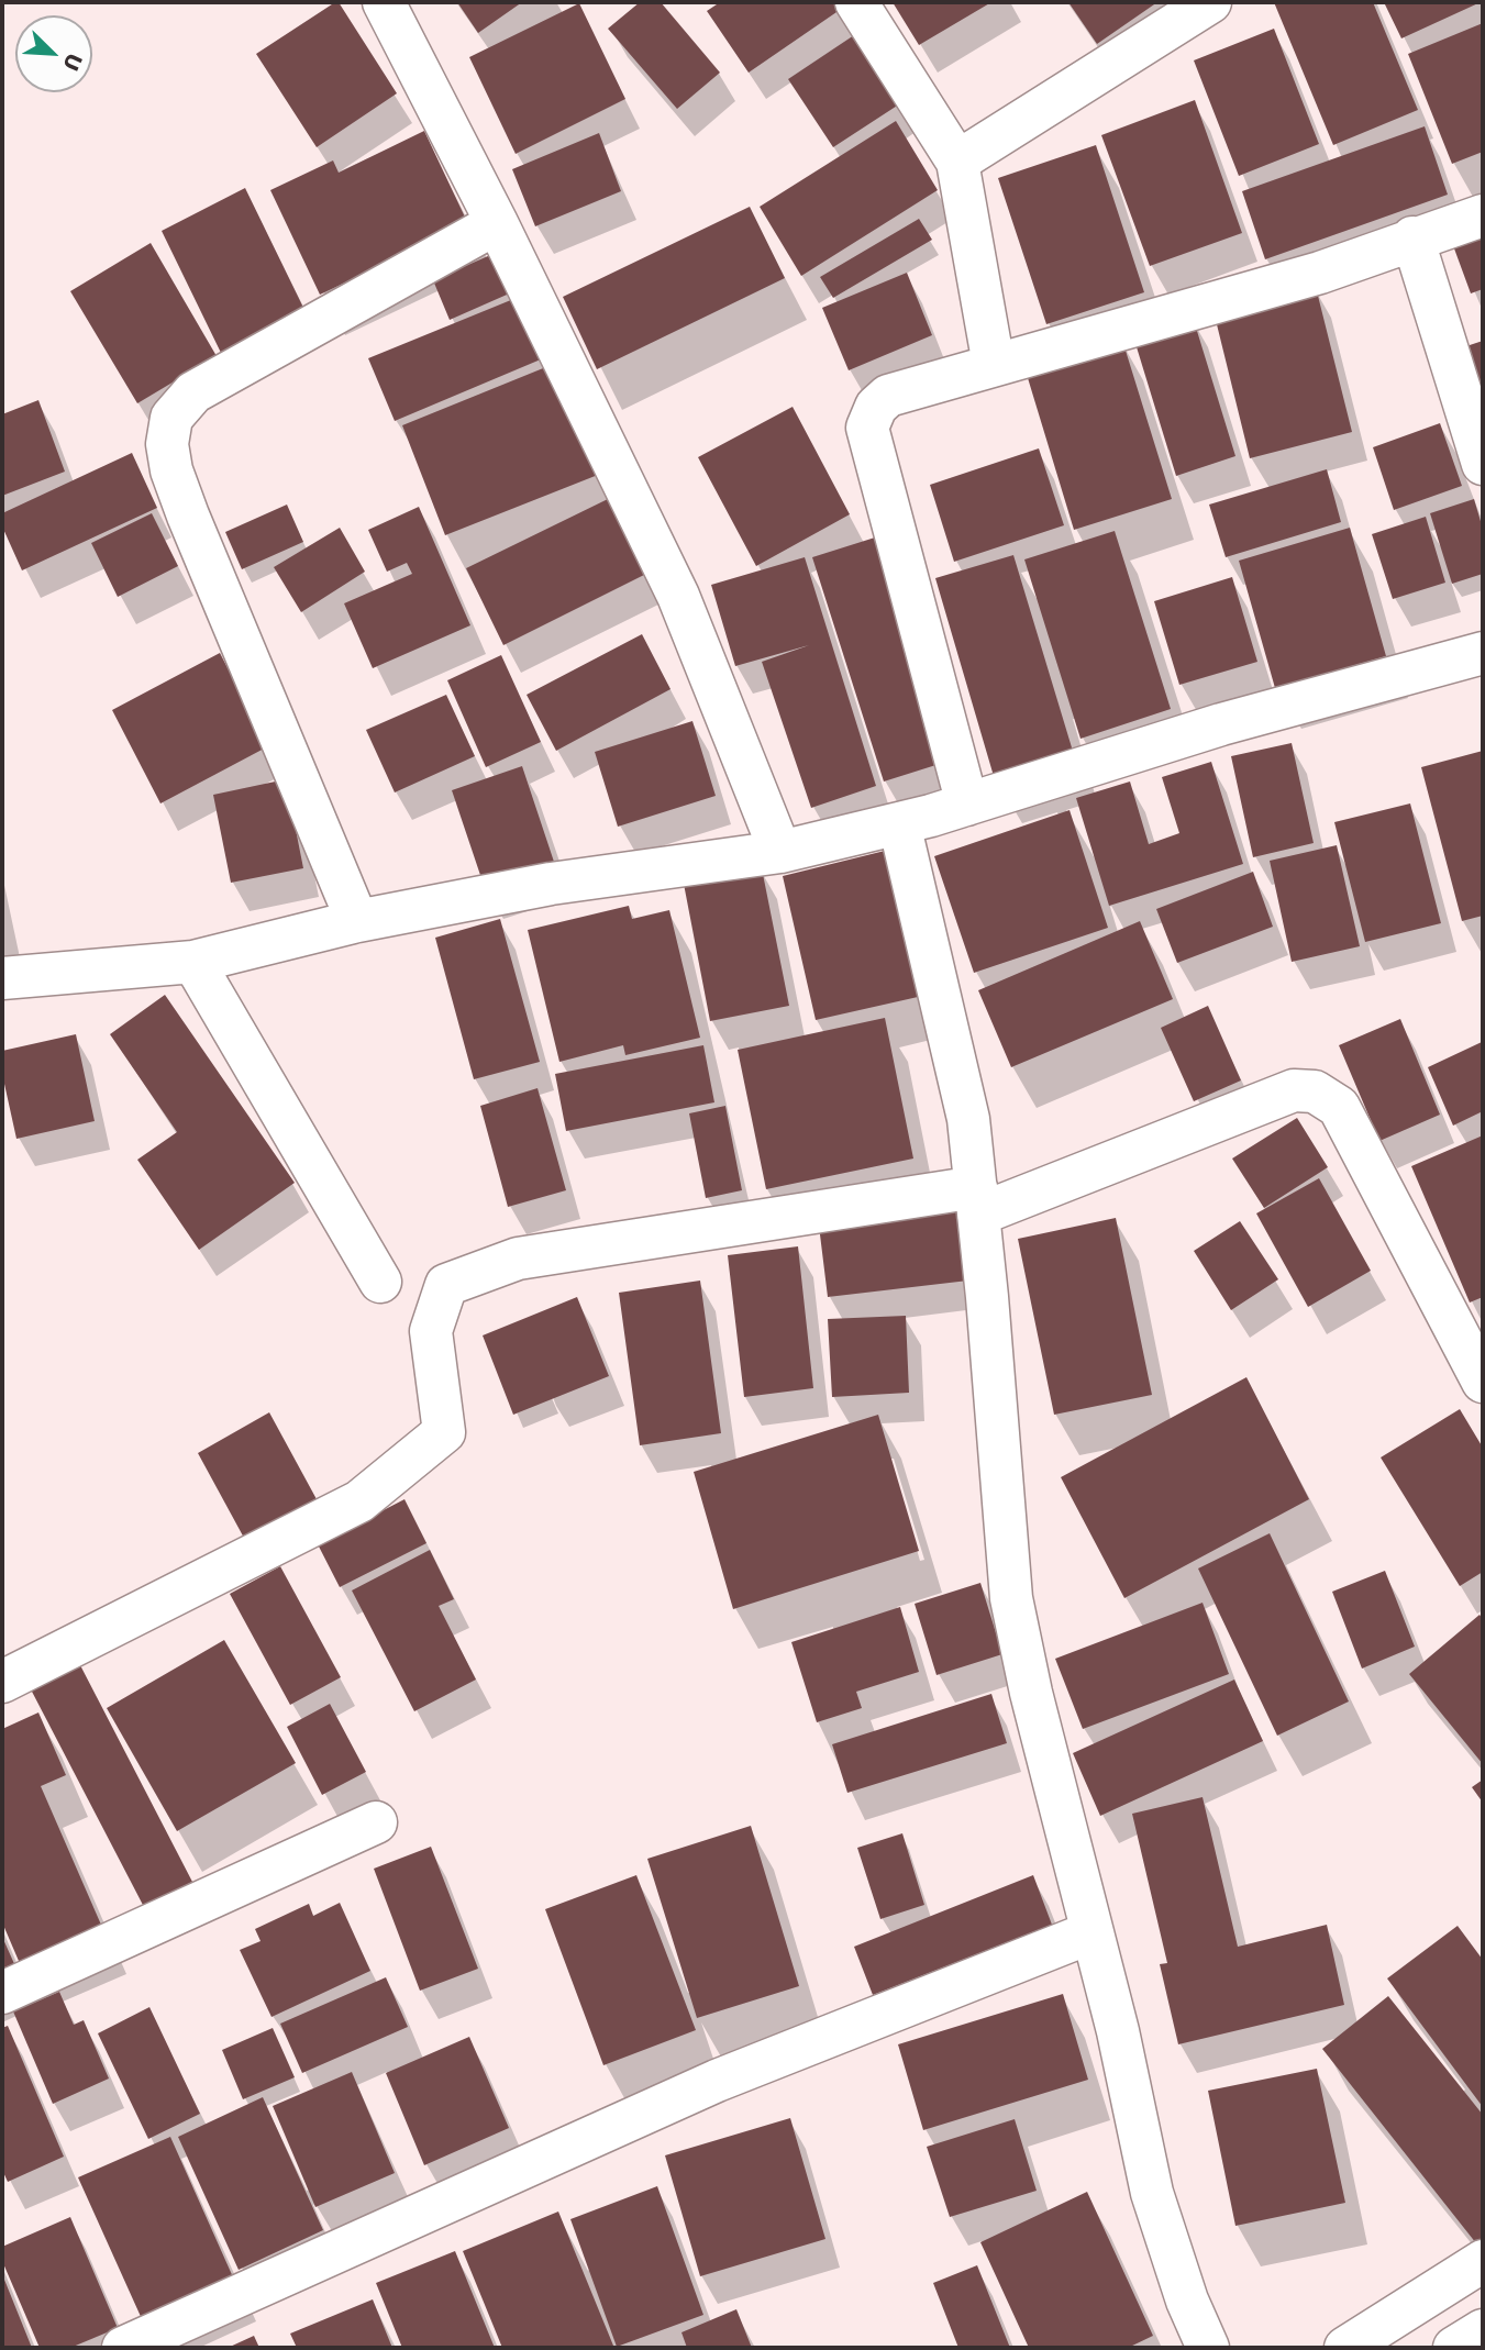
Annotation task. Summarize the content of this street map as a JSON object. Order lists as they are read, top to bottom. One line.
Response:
{"north":"bottom right"}
